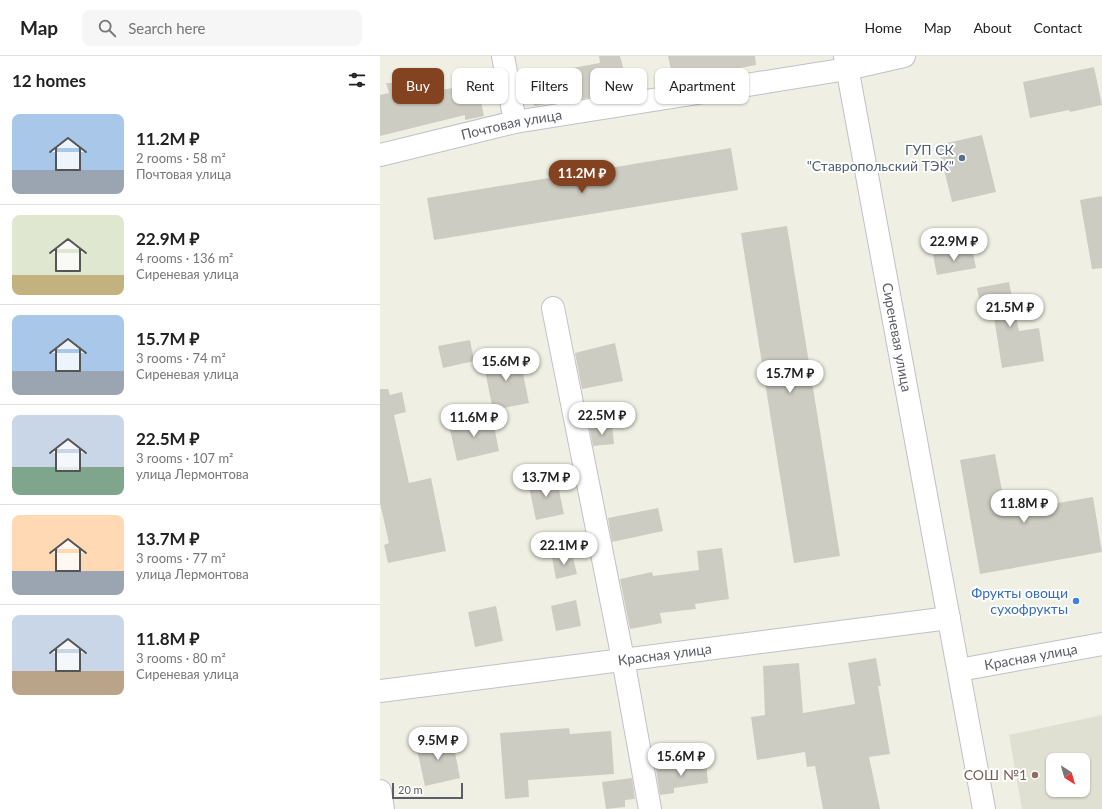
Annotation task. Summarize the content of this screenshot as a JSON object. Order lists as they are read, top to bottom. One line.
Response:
{"streets":{"street":["Почтовая улица","Сиреневая улица","Красная улица"]},"crossings":[["Почтовая улица","Сиреневая улица"],["Сиреневая улица","Красная улица"]],"places":["ГУП СК \"Ставропольский ТЭК\"","Фрукты овощи сухофрукты","СОШ №1"],"scale_bar":"20 m","north":"bottom right","page":{"header":"Map","search":"Search here","nav":["Home","Map","About","Contact"],"heading":"12 homes","chip":["Buy","Rent","Filters","New","Apartment"],"list":[{"name":"11.2M ₽","note":"2 rooms · 58 m² · Почтовая улица"},{"name":"22.9M ₽","note":"4 rooms · 136 m² · Сиреневая улица"},{"name":"15.7M ₽","note":"3 rooms · 74 m² · Сиреневая улица"},{"name":"22.5M ₽","note":"3 rooms · 107 m² · улица Лермонтова"},{"name":"13.7M ₽","note":"3 rooms · 77 m² · улица Лермонтова"},{"name":"11.8M ₽","note":"3 rooms · 80 m² · Сиреневая улица"}],"price":["11.2M ₽","22.9M ₽","21.5M ₽","15.6M ₽","15.7M ₽","22.5M ₽","11.6M ₽","13.7M ₽","11.8M ₽","22.1M ₽","9.5M ₽","15.6M ₽"],"scale":"20 m"}}
